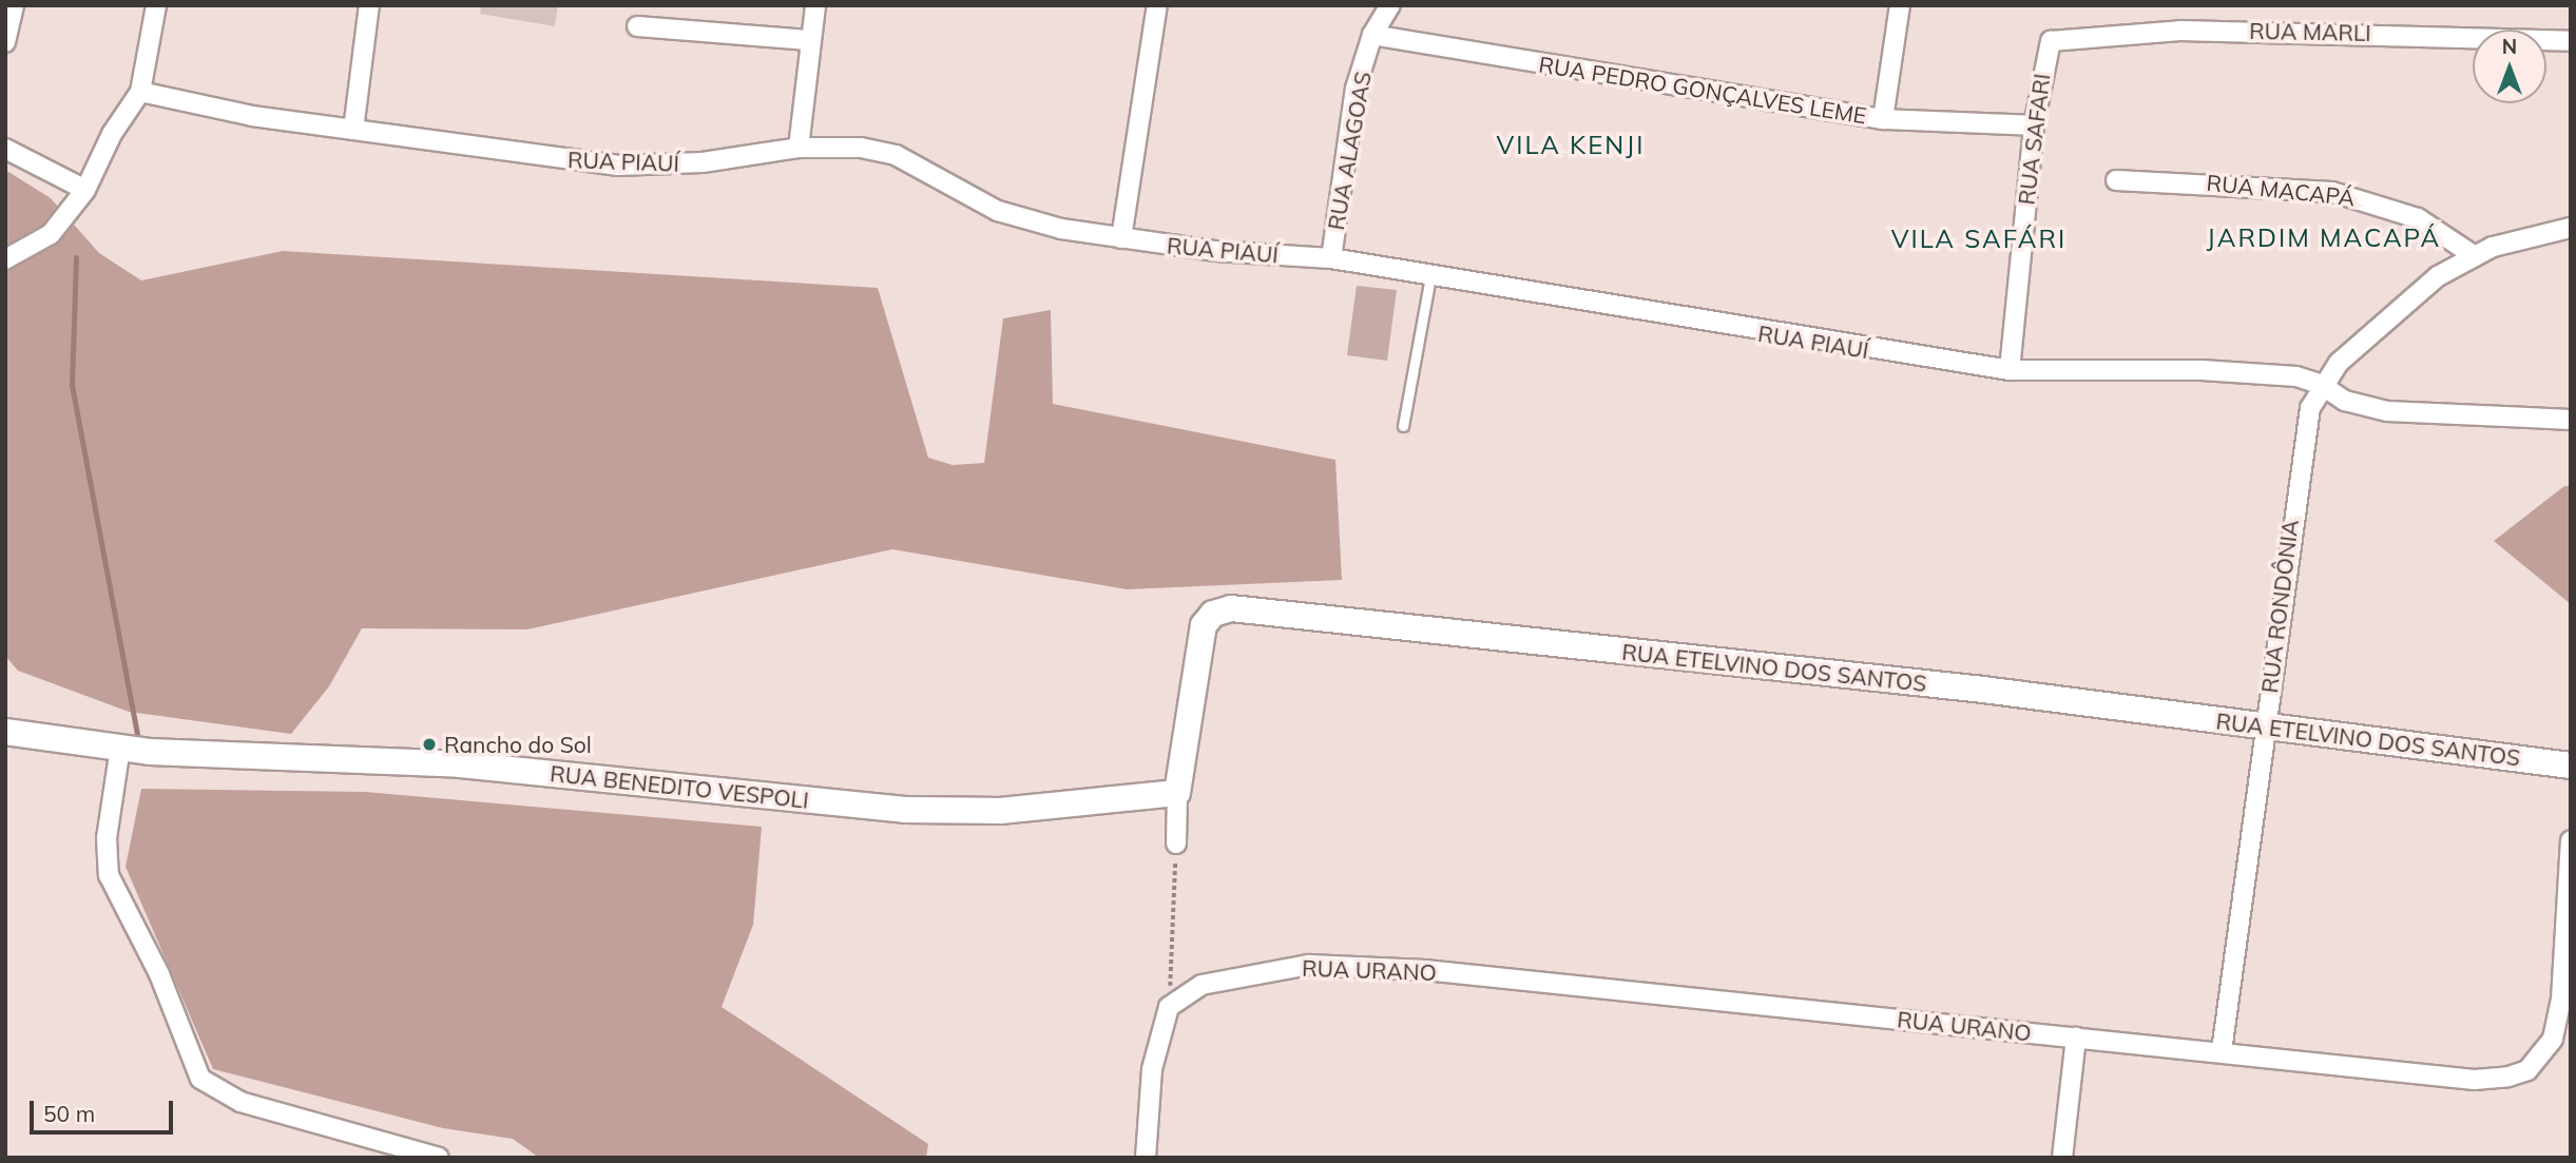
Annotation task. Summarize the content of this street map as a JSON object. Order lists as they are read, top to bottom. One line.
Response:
{"streets":{"street":["RUA MARLI","RUA PEDRO GONÇALVES LEME","RUA SAFARI","RUA ALAGOAS","RUA PIAUÍ","RUA MACAPÁ","RUA RONDÔNIA","RUA ETELVINO DOS SANTOS","RUA BENEDITO VESPOLI","RUA URANO"]},"crossings":[["RUA MARLI","RUA SAFARI"],["RUA PEDRO GONÇALVES LEME","RUA SAFARI"],["RUA PEDRO GONÇALVES LEME","RUA ALAGOAS"],["RUA SAFARI","RUA PIAUÍ"],["RUA ALAGOAS","RUA PIAUÍ"],["RUA PIAUÍ","RUA RONDÔNIA"],["RUA RONDÔNIA","RUA ETELVINO DOS SANTOS"],["RUA RONDÔNIA","RUA URANO"],["RUA ETELVINO DOS SANTOS","RUA BENEDITO VESPOLI"]],"districts":["VILA KENJI","JARDIM MACAPÁ","VILA SAFÁRI"],"places":["Rancho do Sol"],"scale_bar":"50 m","north":"top"}
